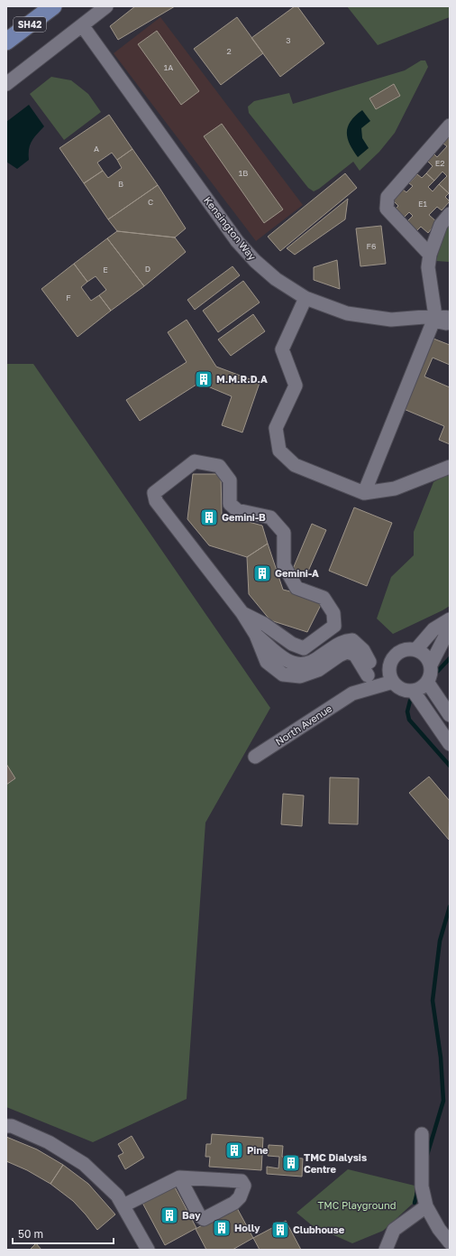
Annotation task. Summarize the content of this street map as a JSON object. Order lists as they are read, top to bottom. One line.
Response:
{"streets":{"main road":["SH42"],"street":["Kensington Way","North Avenue"]},"parks":["TMC Playground"],"places":{"building":["M.M.R.D.A","Gemini-B","Gemini-A","Pine","TMC Dialysis Centre","Bay","Holly","Clubhouse"]},"house_numbers":["3","2","1A","A","E2","1B","B","C","E1","F6","D","E","F"],"scale_bar":"50 m"}
